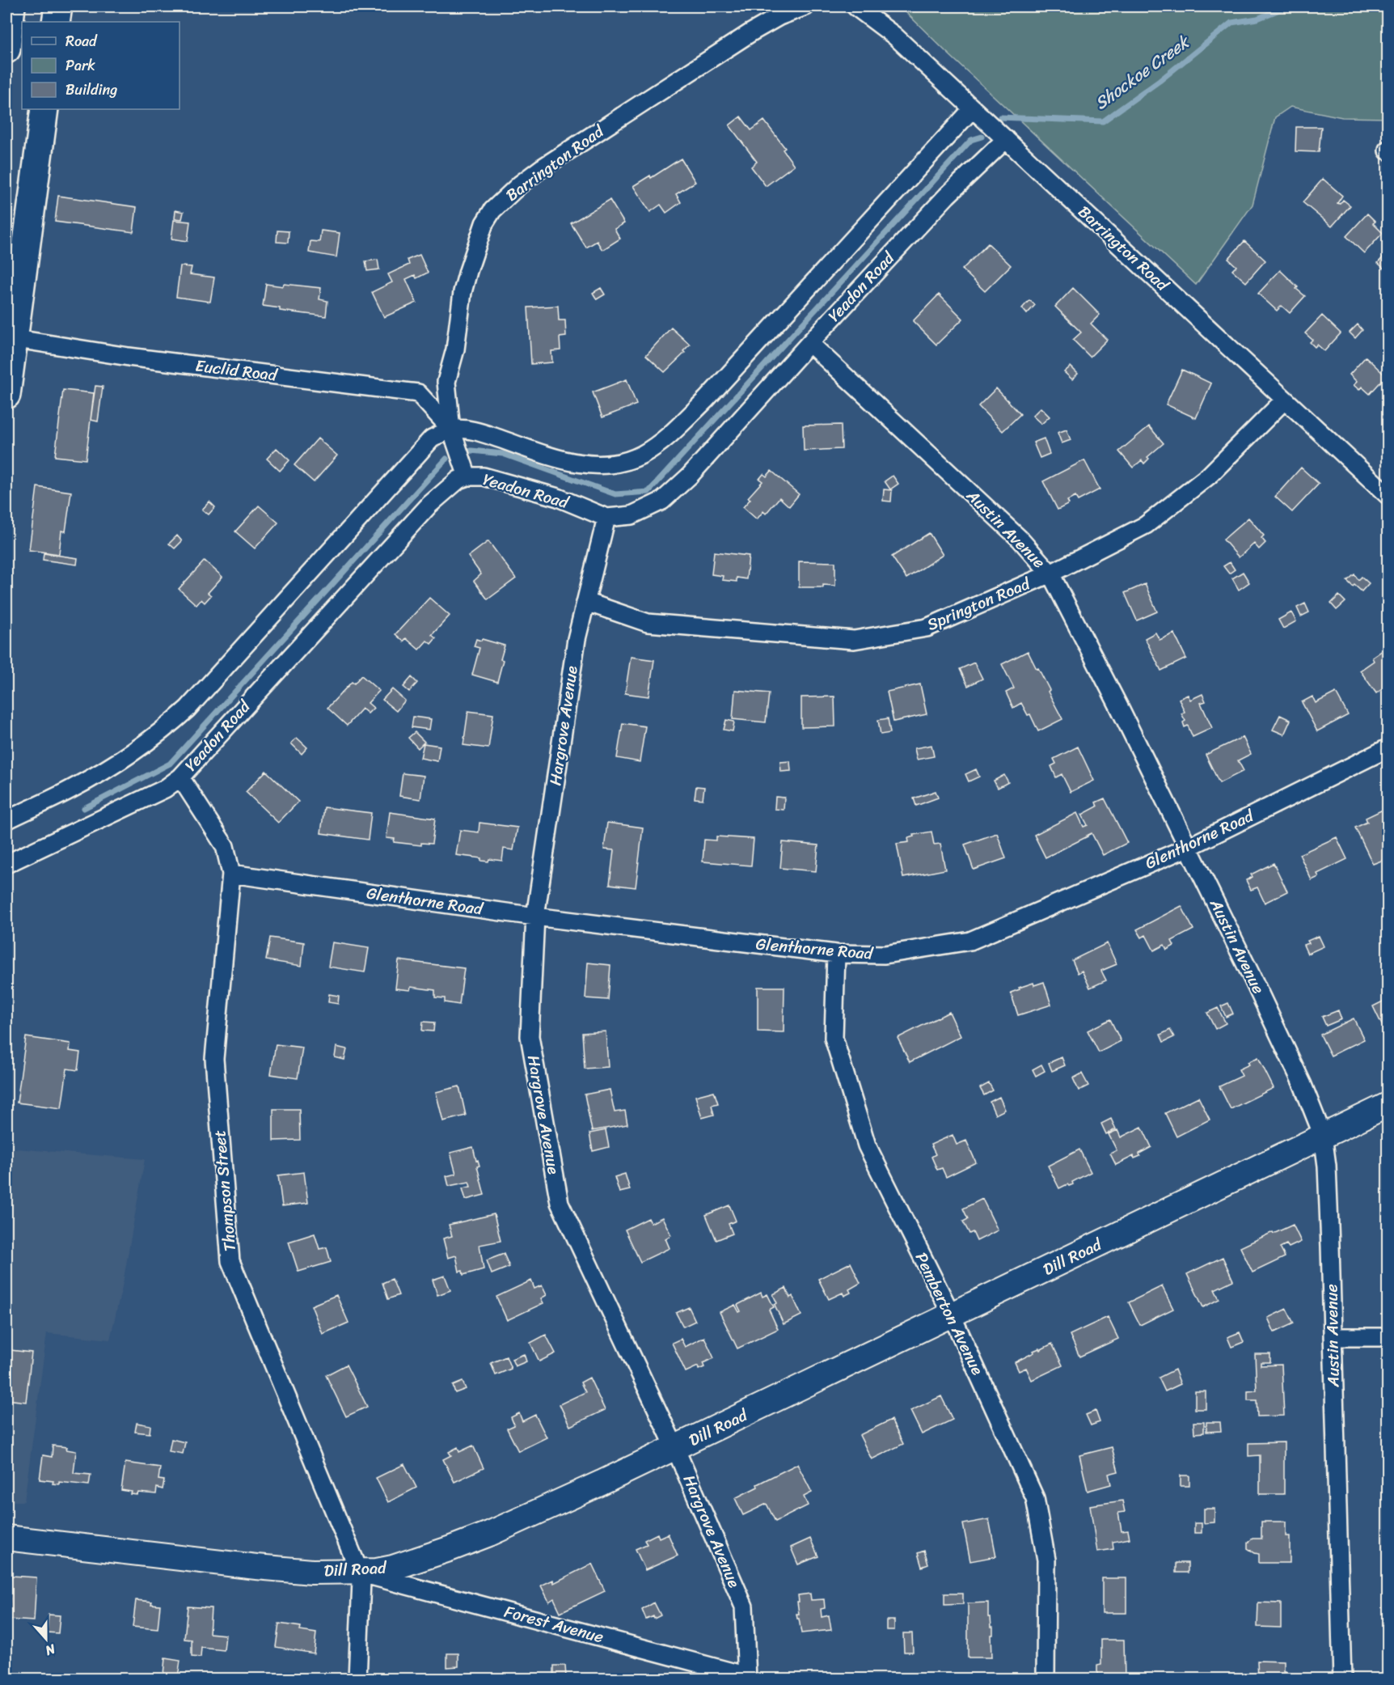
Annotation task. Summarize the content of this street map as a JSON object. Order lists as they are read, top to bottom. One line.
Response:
{"streets":{"street":["Barrington Road","Yeadon Road","Euclid Road","Austin Avenue","Springton Road","Hargrove Avenue","Glenthorne Road","Thompson Street","Dill Road","Pemberton Avenue","Forest Avenue"]},"crossings":[["Barrington Road","Yeadon Road"],["Barrington Road","Euclid Road"],["Barrington Road","Springton Road"],["Yeadon Road","Austin Avenue"],["Yeadon Road","Hargrove Avenue"],["Yeadon Road","Thompson Street"],["Austin Avenue","Springton Road"],["Austin Avenue","Glenthorne Road"],["Austin Avenue","Dill Road"],["Springton Road","Hargrove Avenue"],["Hargrove Avenue","Glenthorne Road"],["Hargrove Avenue","Dill Road"],["Hargrove Avenue","Forest Avenue"],["Glenthorne Road","Thompson Street"],["Glenthorne Road","Pemberton Avenue"],["Thompson Street","Dill Road"],["Thompson Street","Forest Avenue"],["Dill Road","Pemberton Avenue"],["Dill Road","Forest Avenue"]],"water":["Shockoe Creek"],"legend":["Road","Park","Building"],"north":"bottom"}
